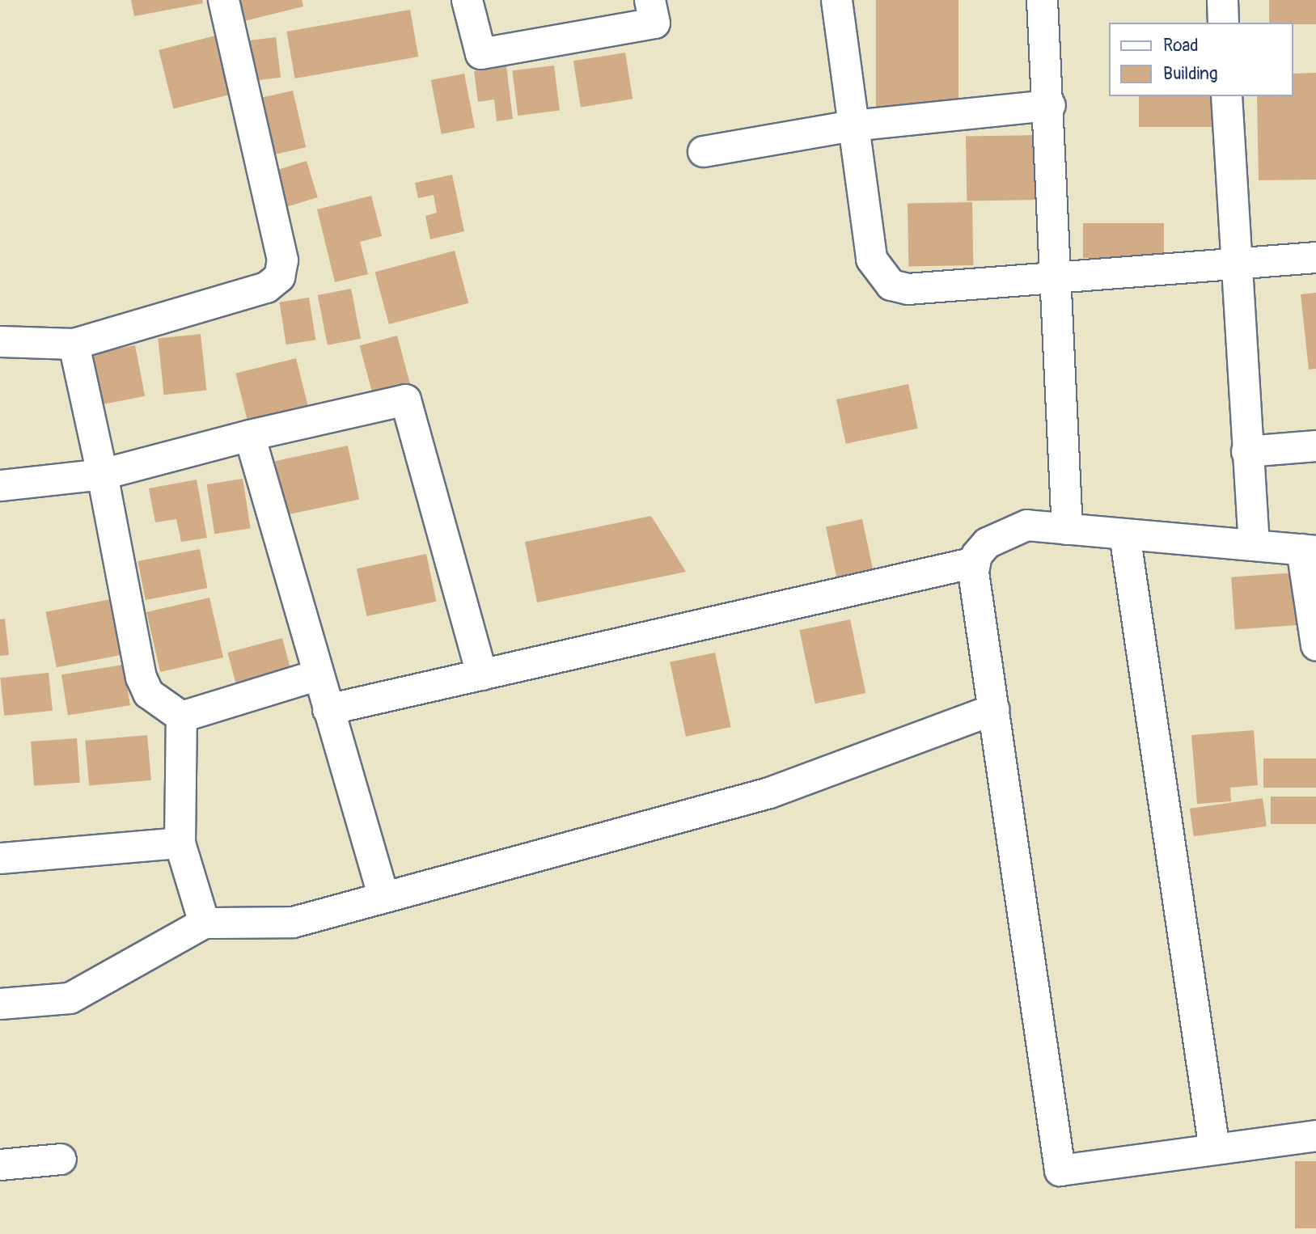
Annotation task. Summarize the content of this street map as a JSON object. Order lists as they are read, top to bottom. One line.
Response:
{"legend":["Road","Building"]}
